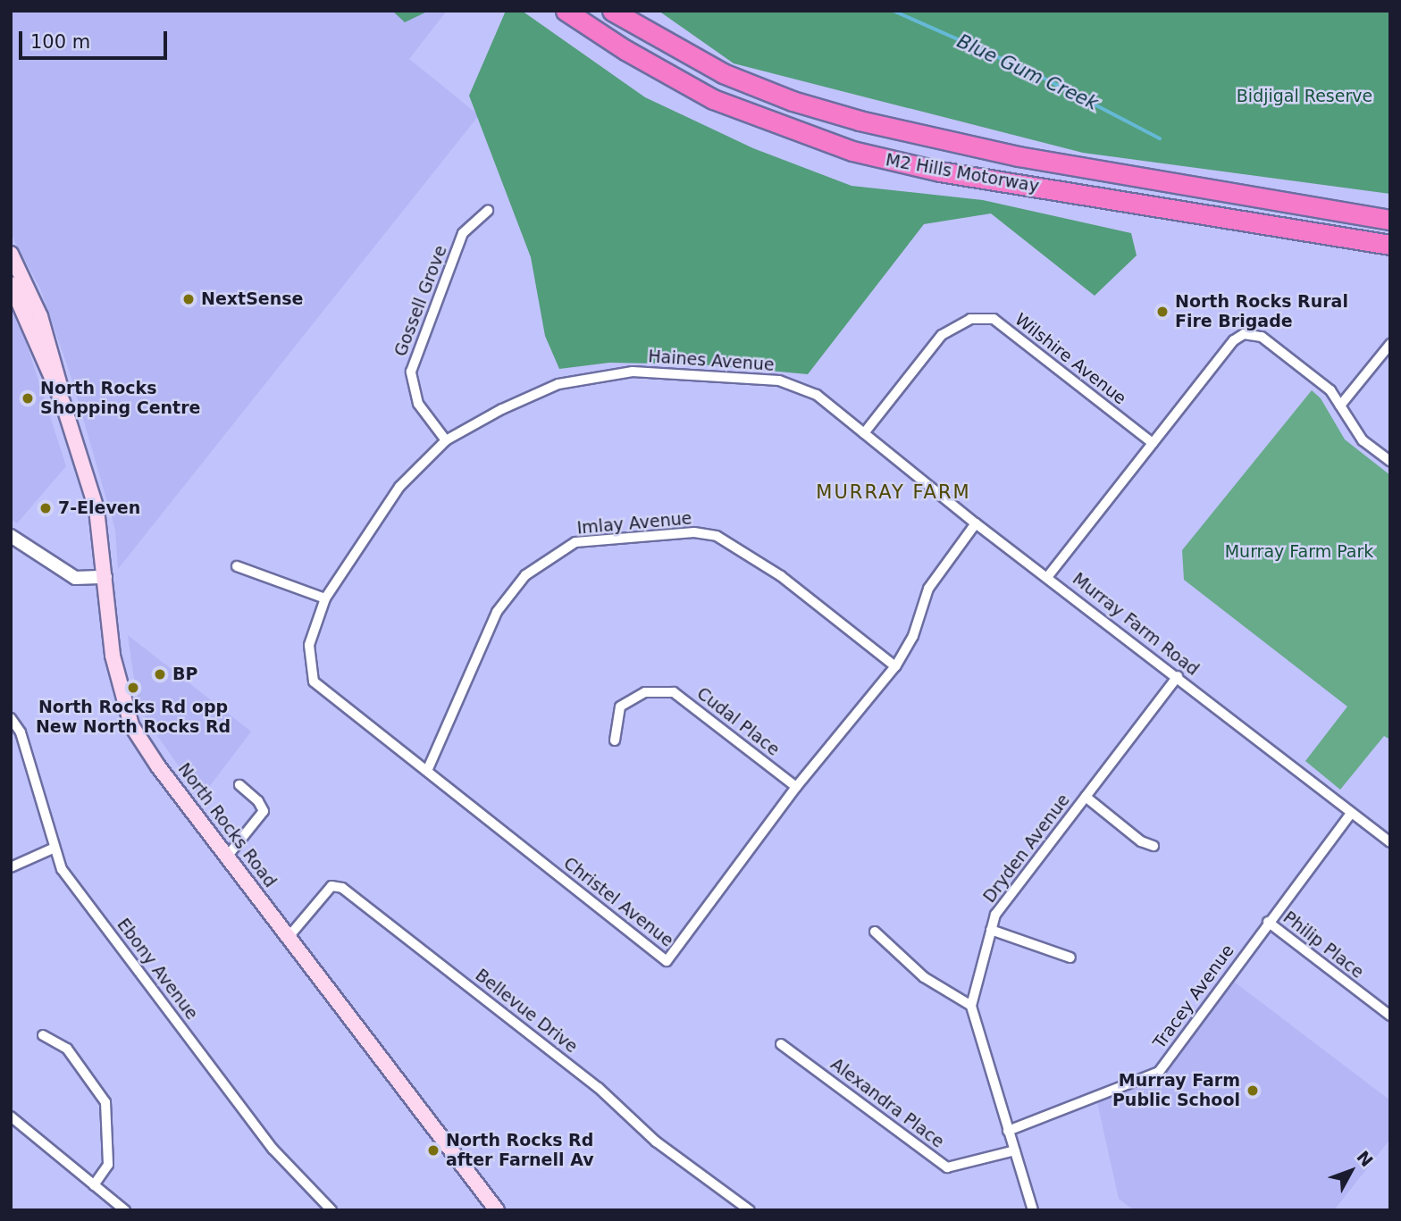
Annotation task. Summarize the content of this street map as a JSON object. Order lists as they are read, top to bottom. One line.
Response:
{"streets":{"highway":["M2 Hills Motorway"],"main road":["North Rocks Road"],"street":["Gossell Grove","Wilshire Avenue","Haines Avenue","Imlay Avenue","Murray Farm Road","Cudal Place","Dryden Avenue","Christel Avenue","Philip Place","Ebony Avenue","Tracey Avenue","Bellevue Drive","Alexandra Place"]},"crossings":[["Gossell Grove","Haines Avenue"],["Wilshire Avenue","Haines Avenue"],["Wilshire Avenue","Murray Farm Road"],["Haines Avenue","Murray Farm Road"],["Haines Avenue","Christel Avenue"],["Imlay Avenue","Christel Avenue"],["Murray Farm Road","Dryden Avenue"],["Murray Farm Road","Tracey Avenue"],["Cudal Place","Christel Avenue"],["North Rocks Road","Bellevue Drive"],["Philip Place","Tracey Avenue"]],"districts":["MURRAY FARM"],"water":["Blue Gum Creek"],"parks":["Bidjigal Reserve","Murray Farm Park"],"places":["NextSense","North Rocks Rural Fire Brigade","North Rocks Shopping Centre","7-Eleven","BP","North Rocks Rd opp New North Rocks Rd","Murray Farm Public School","North Rocks Rd after Farnell Av"],"scale_bar":"100 m","north":"top right"}
